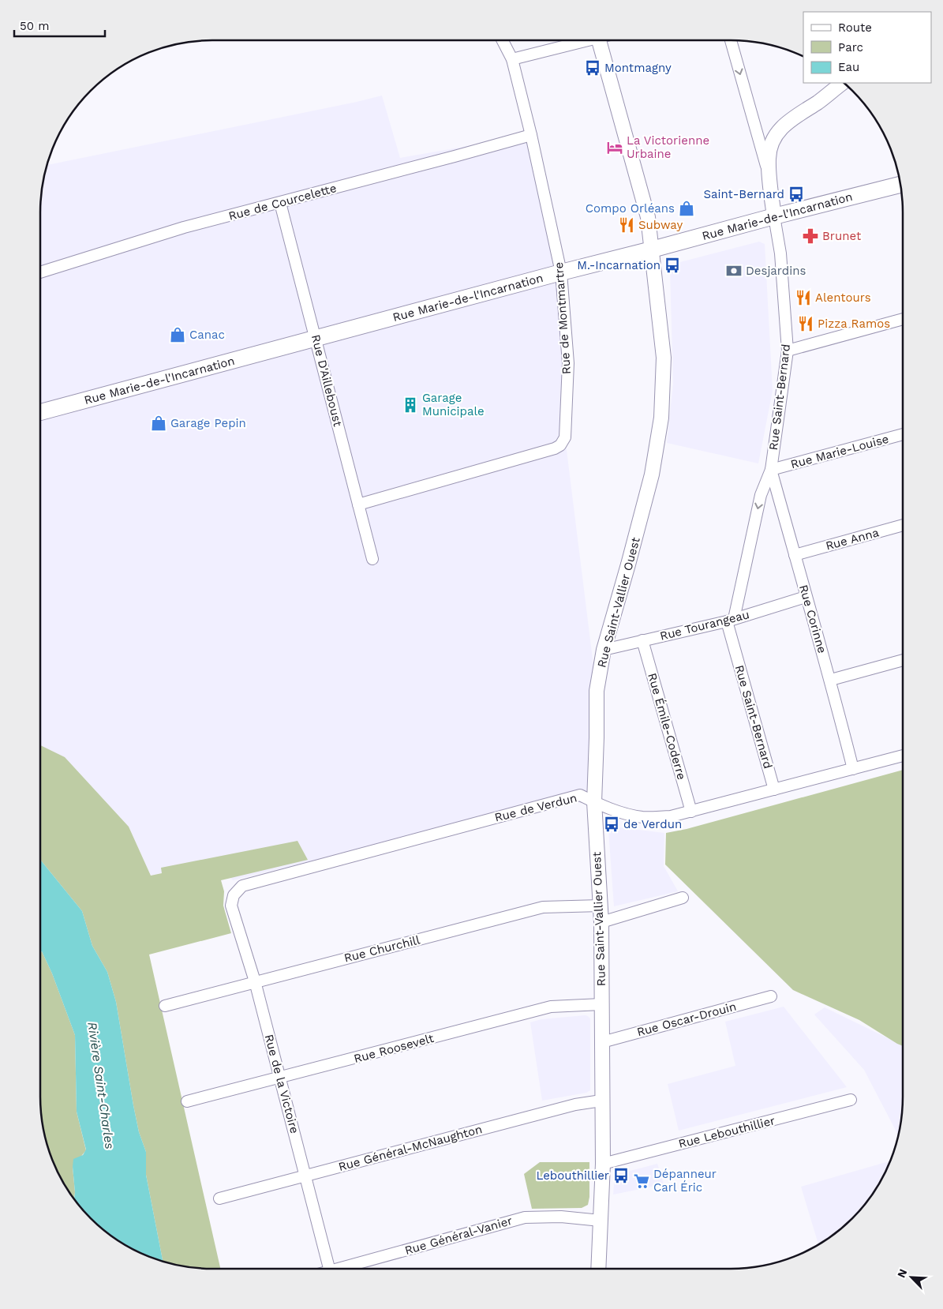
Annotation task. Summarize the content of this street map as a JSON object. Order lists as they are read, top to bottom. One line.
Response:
{"streets":{"main road":["Rue Marie-de-l'Incarnation"],"street":["Rue de Courcelette","Rue de Montmartre","Rue D'Ailleboust","Rue Saint-Bernard","Rue Marie-Louise","Rue Anna","Rue Saint-Vallier Ouest","Rue Corinne","Rue Tourangeau","Rue Émile-Coderre","Rue de Verdun","Rue Churchill","Rue Oscar-Drouin","Rue Roosevelt","Rue de la Victoire","Rue Lebouthillier","Rue Général-McNaughton","Rue Général-Vanier"]},"crossings":[["Rue de Courcelette","Rue de Montmartre"],["Rue de Courcelette","Rue D'Ailleboust"],["Rue Marie-de-l'Incarnation","Rue de Montmartre"],["Rue Marie-de-l'Incarnation","Rue D'Ailleboust"],["Rue Marie-de-l'Incarnation","Rue Saint-Bernard"],["Rue Marie-de-l'Incarnation","Rue Saint-Vallier Ouest"],["Rue de Montmartre","Rue D'Ailleboust"],["Rue Saint-Bernard","Rue Marie-Louise"],["Rue Saint-Bernard","Rue Corinne"],["Rue Saint-Bernard","Rue Tourangeau"],["Rue Saint-Bernard","Rue de Verdun"],["Rue Marie-Louise","Rue Corinne"],["Rue Anna","Rue Corinne"],["Rue Saint-Vallier Ouest","Rue Tourangeau"],["Rue Saint-Vallier Ouest","Rue de Verdun"],["Rue Saint-Vallier Ouest","Rue Churchill"],["Rue Saint-Vallier Ouest","Rue Oscar-Drouin"],["Rue Saint-Vallier Ouest","Rue Roosevelt"],["Rue Saint-Vallier Ouest","Rue Lebouthillier"],["Rue Saint-Vallier Ouest","Rue Général-McNaughton"],["Rue Saint-Vallier Ouest","Rue Général-Vanier"],["Rue Corinne","Rue Tourangeau"],["Rue Corinne","Rue de Verdun"],["Rue Tourangeau","Rue Émile-Coderre"],["Rue Émile-Coderre","Rue de Verdun"],["Rue de Verdun","Rue de la Victoire"],["Rue Churchill","Rue de la Victoire"],["Rue Roosevelt","Rue de la Victoire"],["Rue de la Victoire","Rue Général-McNaughton"]],"one_way":["Rue Saint-Bernard"],"water":["Rivière Saint-Charles"],"places":{"bus stop":["Montmagny","Saint-Bernard","M.-Incarnation","de Verdun","Lebouthillier"],"hotel":["La Victorienne Urbaine"],"shop":["Compo Orléans","Canac","Garage Pepin"],"restaurant":["Subway","Alentours","Pizza Ramos"],"pharmacy":["Brunet"],"bank":["Desjardins"],"building":["Garage Municipale"],"supermarket":["Dépanneur Carl Éric"]},"legend":["Route","Parc","Eau"],"scale_bar":"50 m","north":"top left"}
